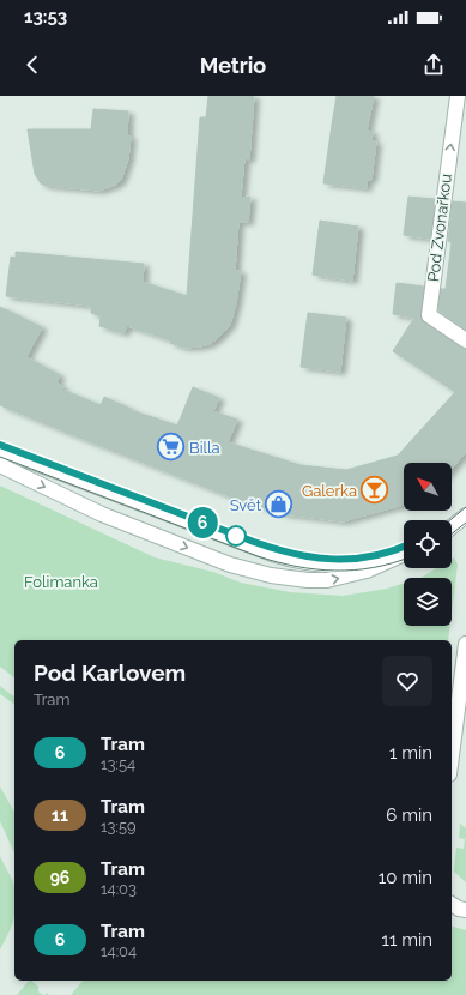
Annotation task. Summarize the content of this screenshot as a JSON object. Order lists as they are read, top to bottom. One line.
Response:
{"streets":{"street":["Pod Zvonařkou"]},"one_way":["Pod Zvonařkou"],"parks":["Folimanka"],"places":{"supermarket":["Billa"],"bar":["Galerka"],"shop":["Svět"]},"lines":["tram line 6"],"north":"top left","page":{"status":"13:53","header":"Metrio","on_map":"6","heading":["Pod Karlovem","Tram"],"list":[{"mark":"6","name":"Tram","note":"13:54","value":"1 min"},{"mark":"11","name":"Tram","note":"13:59","value":"6 min"},{"mark":"96","name":"Tram","note":"14:03","value":"10 min"},{"mark":"6","name":"Tram","note":"14:04","value":"11 min"}]}}
